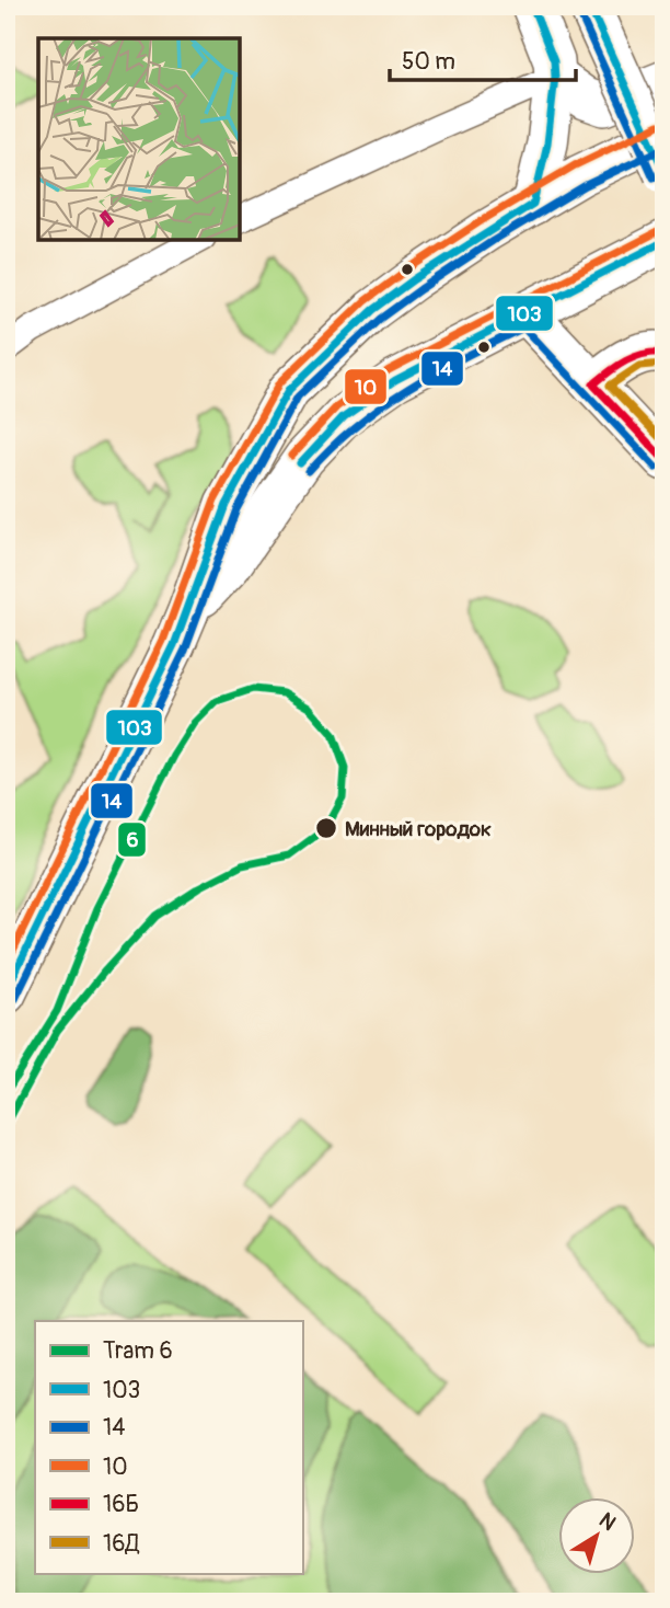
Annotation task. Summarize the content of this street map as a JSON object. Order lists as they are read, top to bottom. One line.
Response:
{"places":["Минный городок"],"lines":["transit line 103","transit line 14","transit line 10","transit line 16Б","transit line 16Д","tram line 6"],"legend":["Tram 6","103","14","10","16Б","16Д"],"scale_bar":"50 m","north":"top right"}
